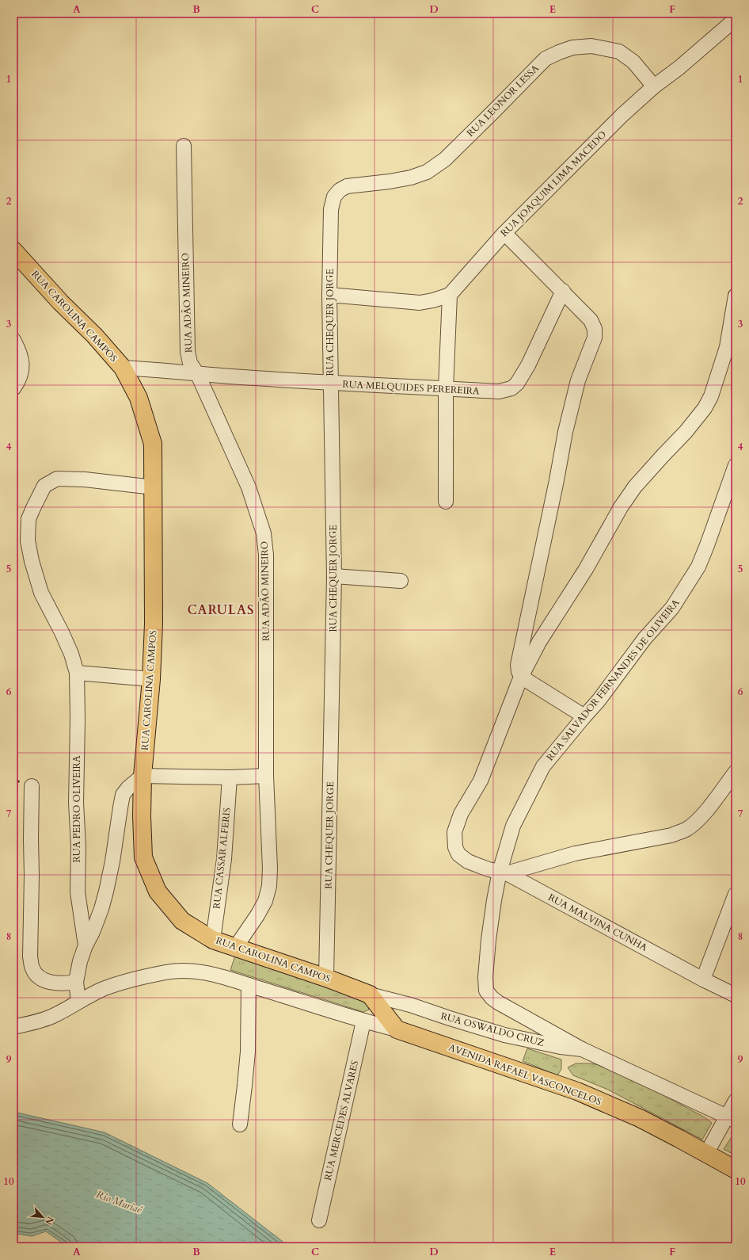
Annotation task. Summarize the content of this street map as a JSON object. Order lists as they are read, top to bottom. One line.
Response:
{"streets":{"main road":["RUA CAROLINA CAMPOS","AVENIDA RAFAEL VASCONCELOS"],"street":["RUA LEONOR LESSA","RUA JOAQUIM LIMA MACEDO","RUA ADÃO MINEIRO","RUA CHEQUER JORGE","RUA MELQUIDES PEREREIRA","RUA SALVADOR FERNANDES DE OLIVEIRA","RUA PEDRO OLIVEIRA","RUA CASSAR ALFERIS","RUA MALVINA CUNHA","RUA OSWALDO CRUZ","RUA MERCEDES ALVARES"]},"crossings":[["RUA LEONOR LESSA","RUA JOAQUIM LIMA MACEDO"],["RUA LEONOR LESSA","RUA CHEQUER JORGE"],["RUA ADÃO MINEIRO","RUA CAROLINA CAMPOS"],["RUA ADÃO MINEIRO","RUA MELQUIDES PEREREIRA"],["RUA CAROLINA CAMPOS","RUA CHEQUER JORGE"],["RUA CAROLINA CAMPOS","RUA MELQUIDES PEREREIRA"],["RUA CAROLINA CAMPOS","RUA PEDRO OLIVEIRA"],["RUA CAROLINA CAMPOS","RUA CASSAR ALFERIS"],["RUA CAROLINA CAMPOS","RUA OSWALDO CRUZ"],["RUA CHEQUER JORGE","RUA MELQUIDES PEREREIRA"],["RUA SALVADOR FERNANDES DE OLIVEIRA","RUA MALVINA CUNHA"],["RUA SALVADOR FERNANDES DE OLIVEIRA","RUA OSWALDO CRUZ"]],"districts":["CARULAS"],"water":["Rio Muriaé"],"north":"bottom right","grid":{"columns":["A","B","C","D","E","F"],"rows":["1","2","3","4","5","6","7","8","9","10"]}}
